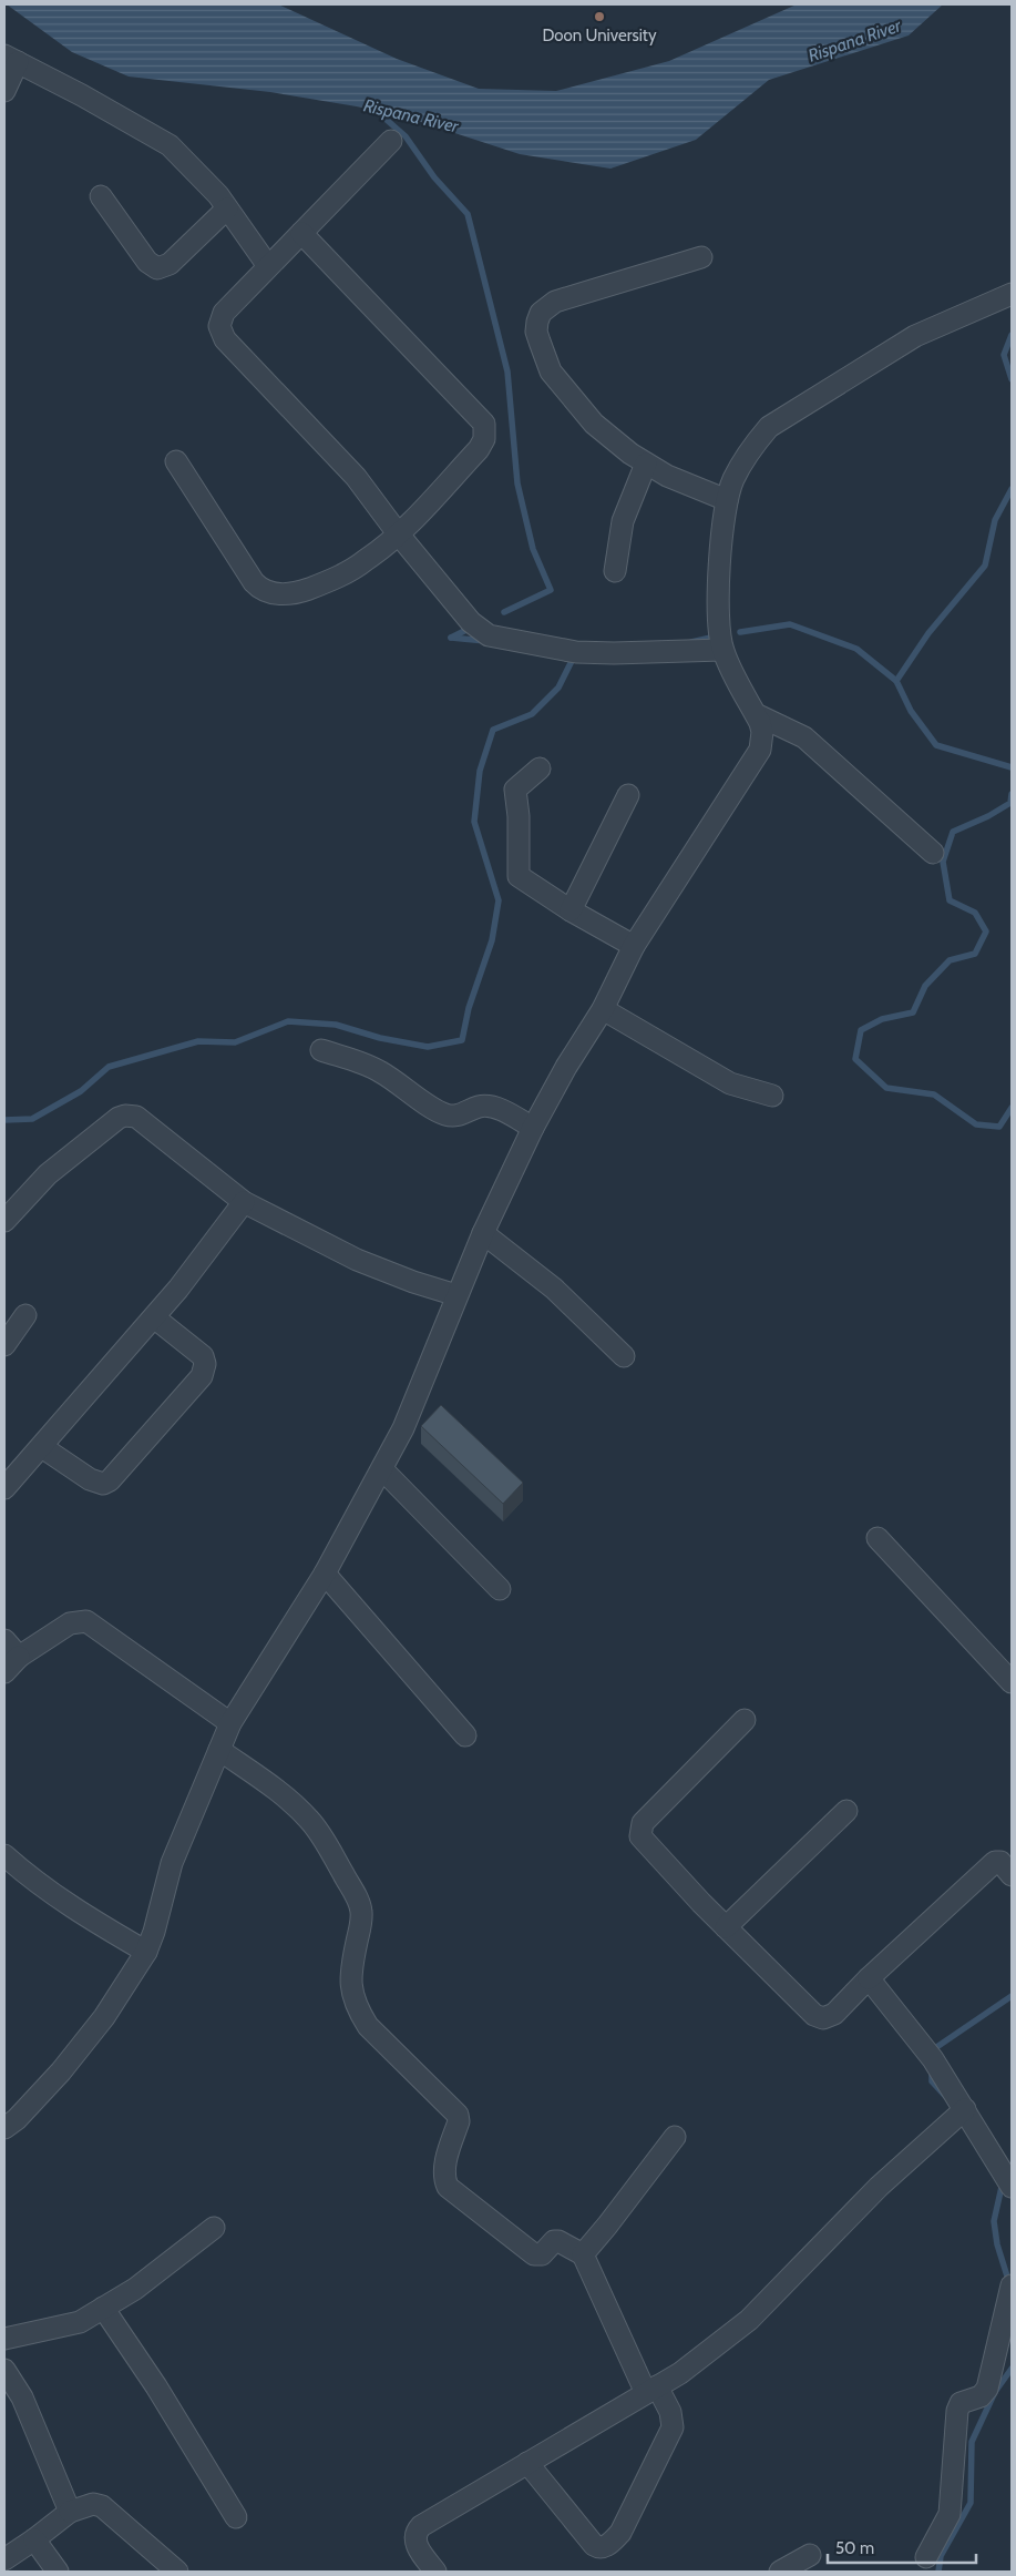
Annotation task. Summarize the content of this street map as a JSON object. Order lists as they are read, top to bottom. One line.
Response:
{"water":["Rispana River"],"places":["Doon University"],"scale_bar":"50 m"}
